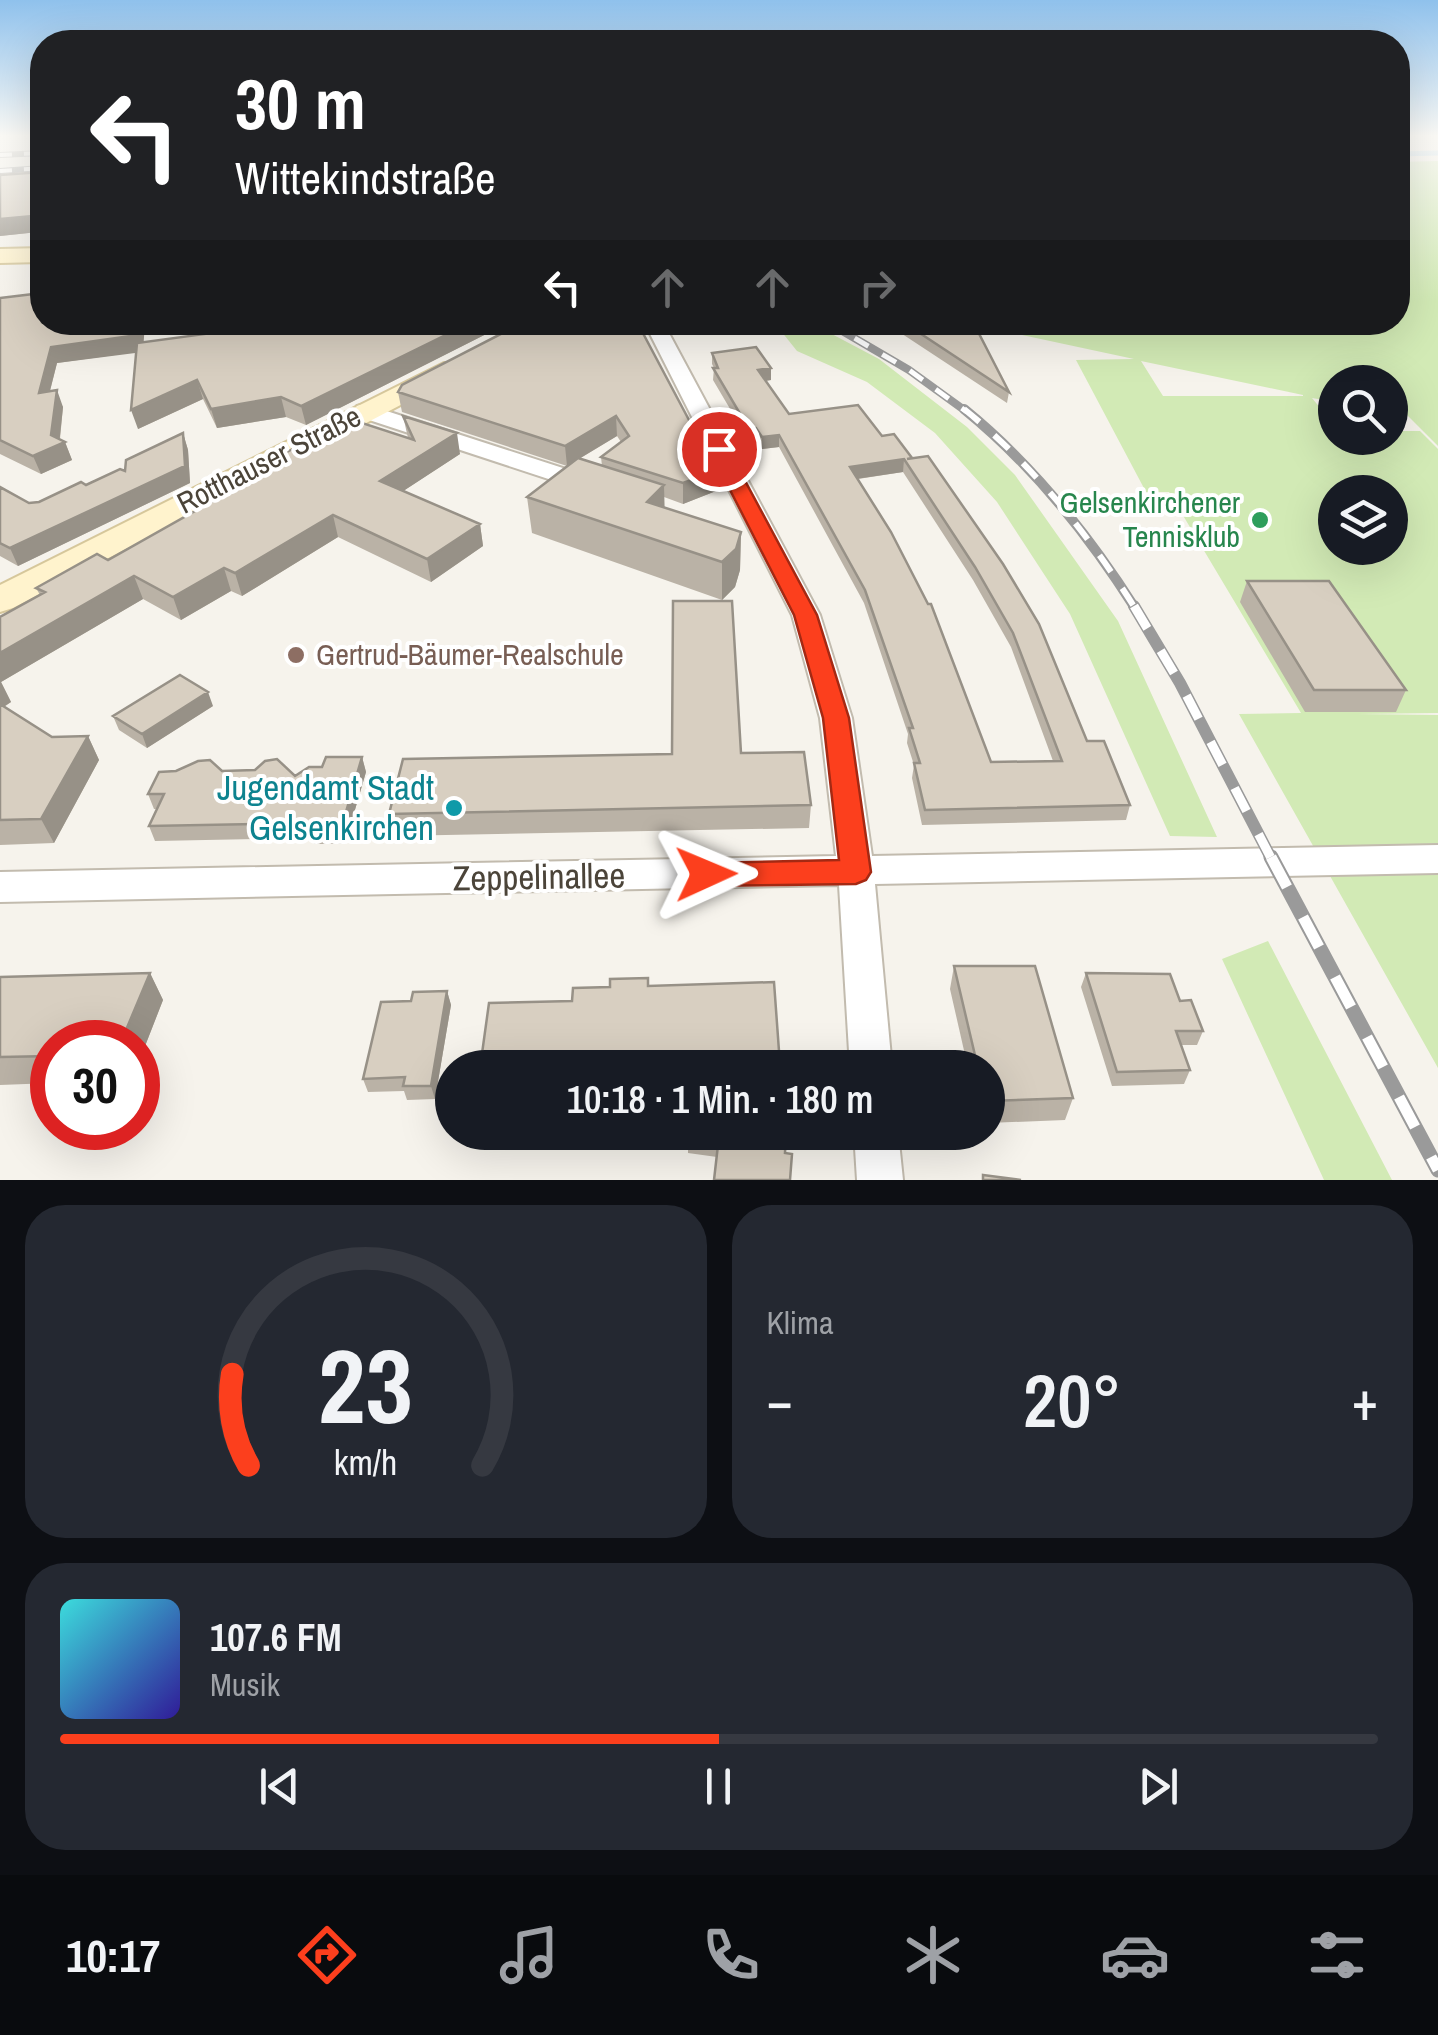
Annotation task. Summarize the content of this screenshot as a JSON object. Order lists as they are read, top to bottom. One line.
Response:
{"streets":{"main road":["Rotthauser Straße"],"street":["Zeppelinallee"]},"places":["Gelsenkirchener Tennisklub","Gertrud-Bäumer-Realschule","Jugendamt Stadt Gelsenkirchen"],"page":{"turn":["30 m","Wittekindstraße"],"limit":"30","trip":"10:18 · 1 Min. · 180 m","tile":"Klima","heat":["−","20°","+"],"song":["107.6 FM","Musik"],"tabs":"10:17","gauge":["23","km/h"]}}
